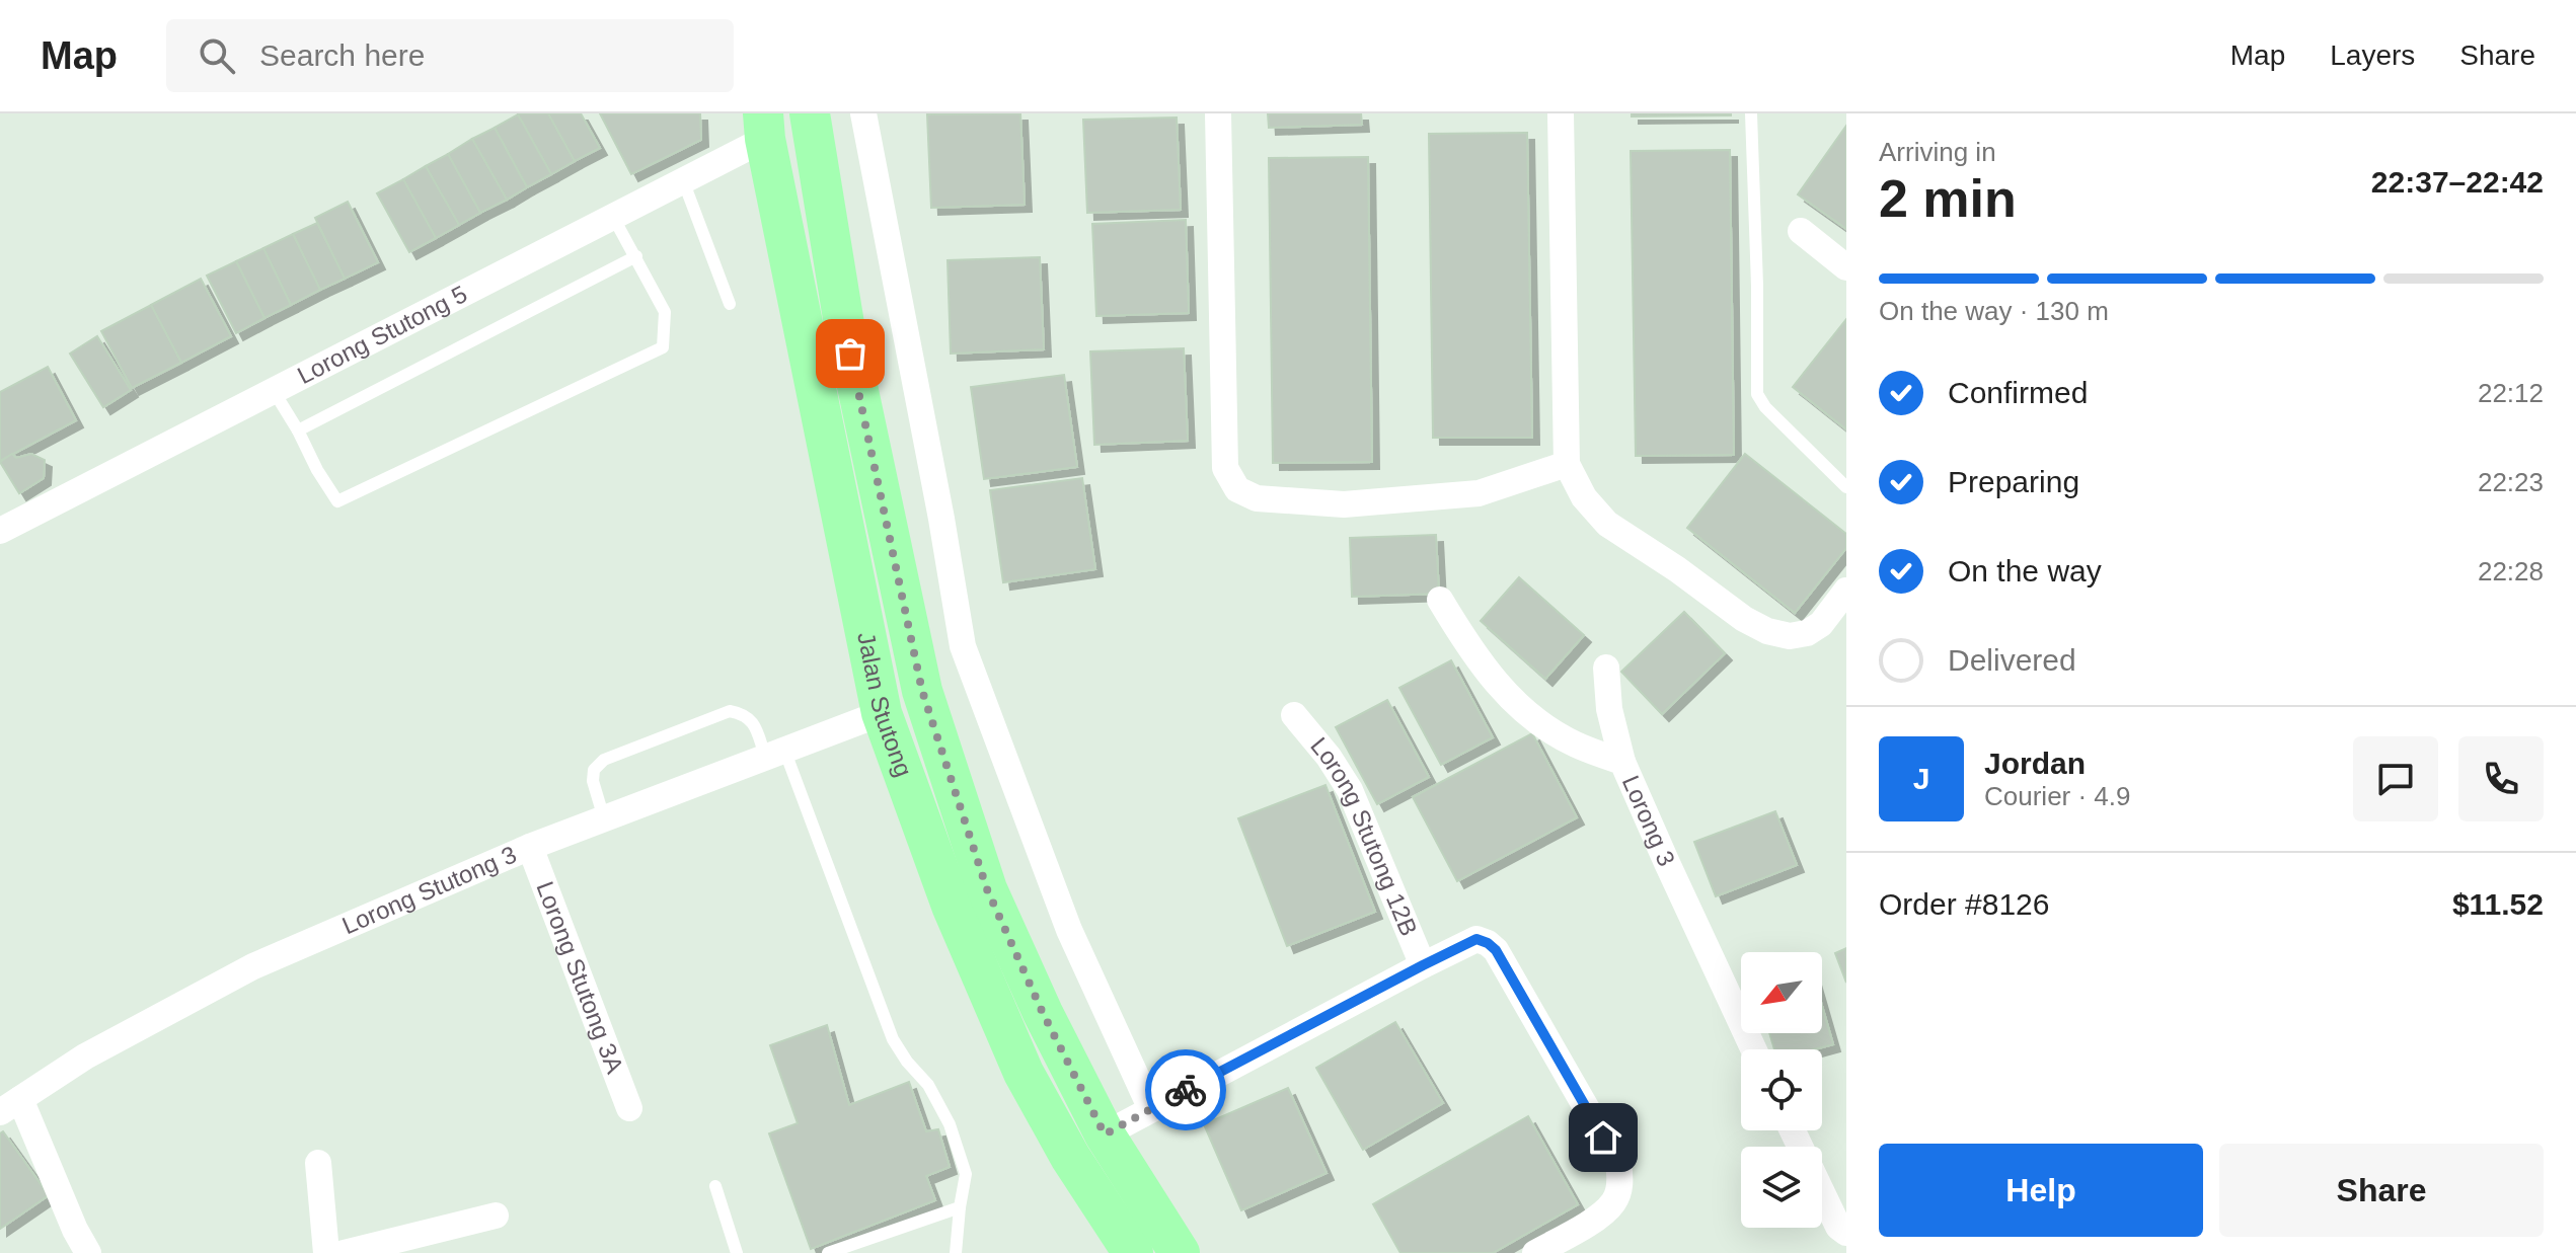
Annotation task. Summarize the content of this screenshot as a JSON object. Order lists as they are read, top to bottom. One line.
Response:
{"streets":{"main road":["Jalan Stutong"],"street":["Lorong Stutong 5","Lorong 3","Lorong Stutong 12B","Lorong Stutong 3","Lorong Stutong 3A"]},"crossings":[["Lorong Stutong 5","Jalan Stutong"],["Jalan Stutong","Lorong Stutong 3"],["Lorong Stutong 3","Lorong Stutong 3A"]],"north":"bottom left","page":{"header":"Map","search":"Search here","nav":["Map","Layers","Share"],"heading":["2 min","Arriving in","22:37–22:42"],"panel":["Jordan","Courier · 4.9","Order #8126","$11.52"],"bar":"On the way · 130 m","list":[["Confirmed","22:12"],["Preparing","22:23"],["On the way","22:28"],"Delivered"],"round":"J","buttons":["Help","Share"]}}
